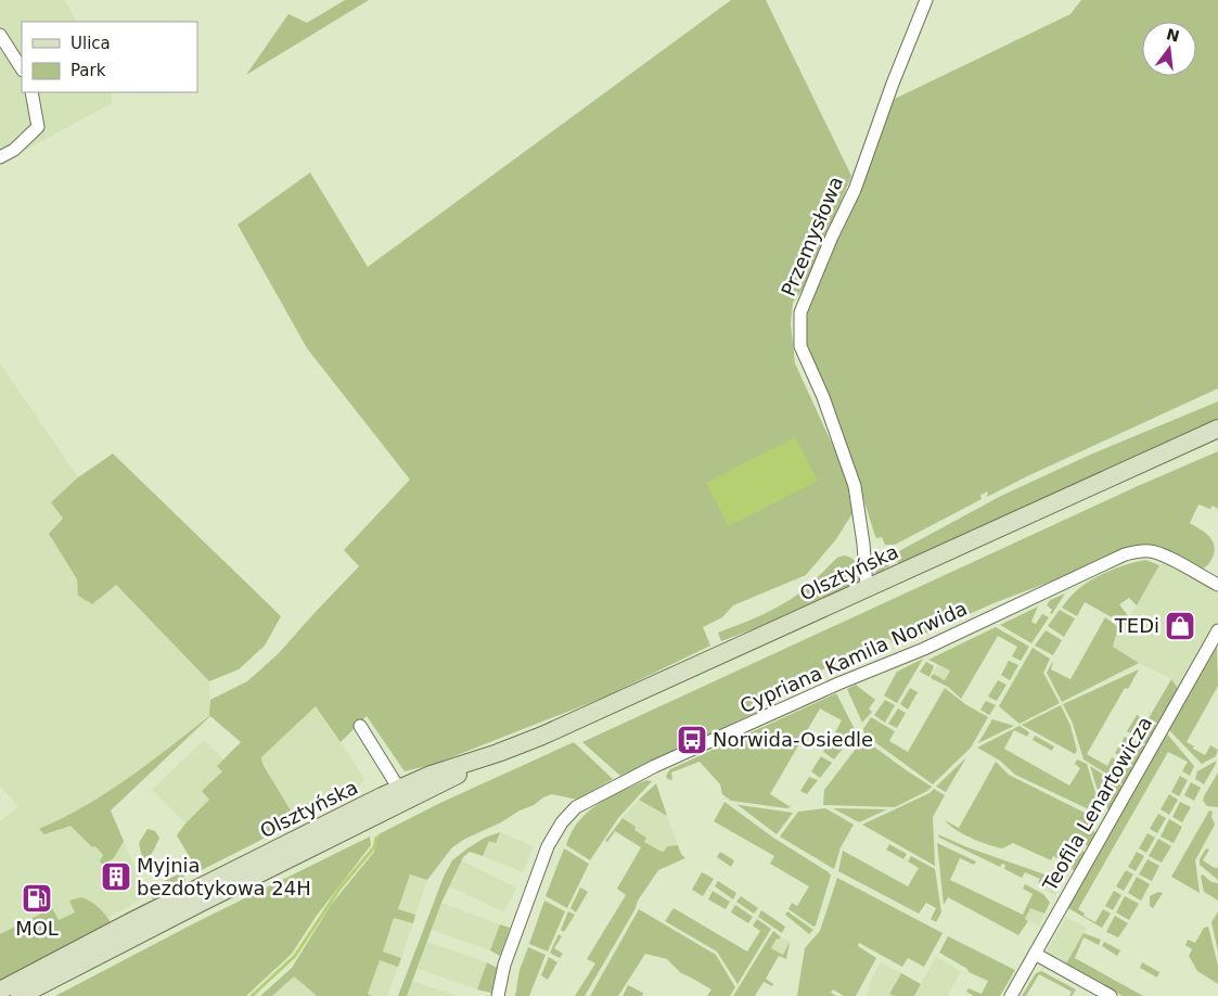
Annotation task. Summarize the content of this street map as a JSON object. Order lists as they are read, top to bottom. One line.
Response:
{"streets":{"main road":["Olsztyńska"],"street":["Przemysłowa","Cypriana Kamila Norwida","Teofila Lenartowicza"]},"crossings":[["Przemysłowa","Olsztyńska"]],"places":{"shop":["TEDi"],"bus stop":["Norwida-Osiedle"],"building":["Myjnia bezdotykowa 24H"],"fuel station":["MOL"]},"legend":["Ulica","Park"],"north":"top"}
